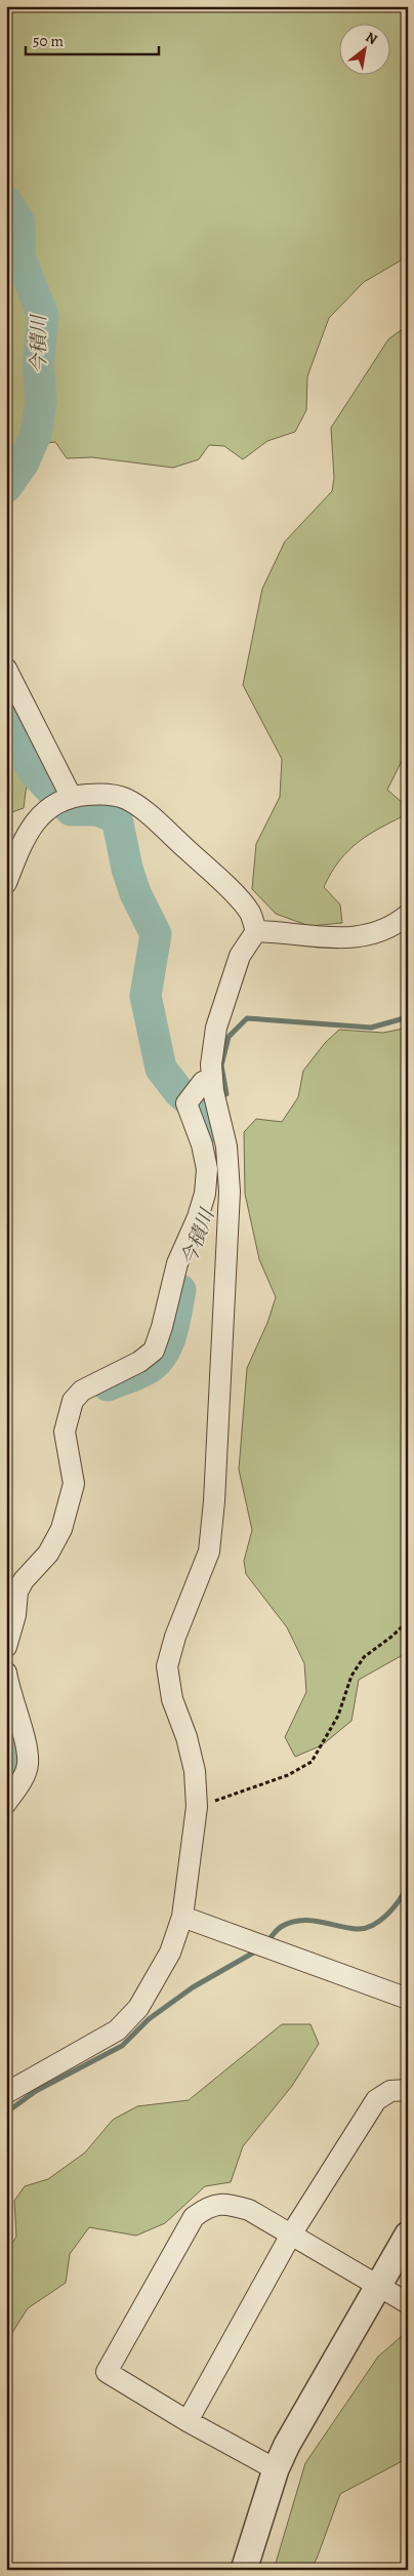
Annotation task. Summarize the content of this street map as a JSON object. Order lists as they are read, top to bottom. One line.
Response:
{"water":["今積川"],"scale_bar":"50 m","north":"top right"}
